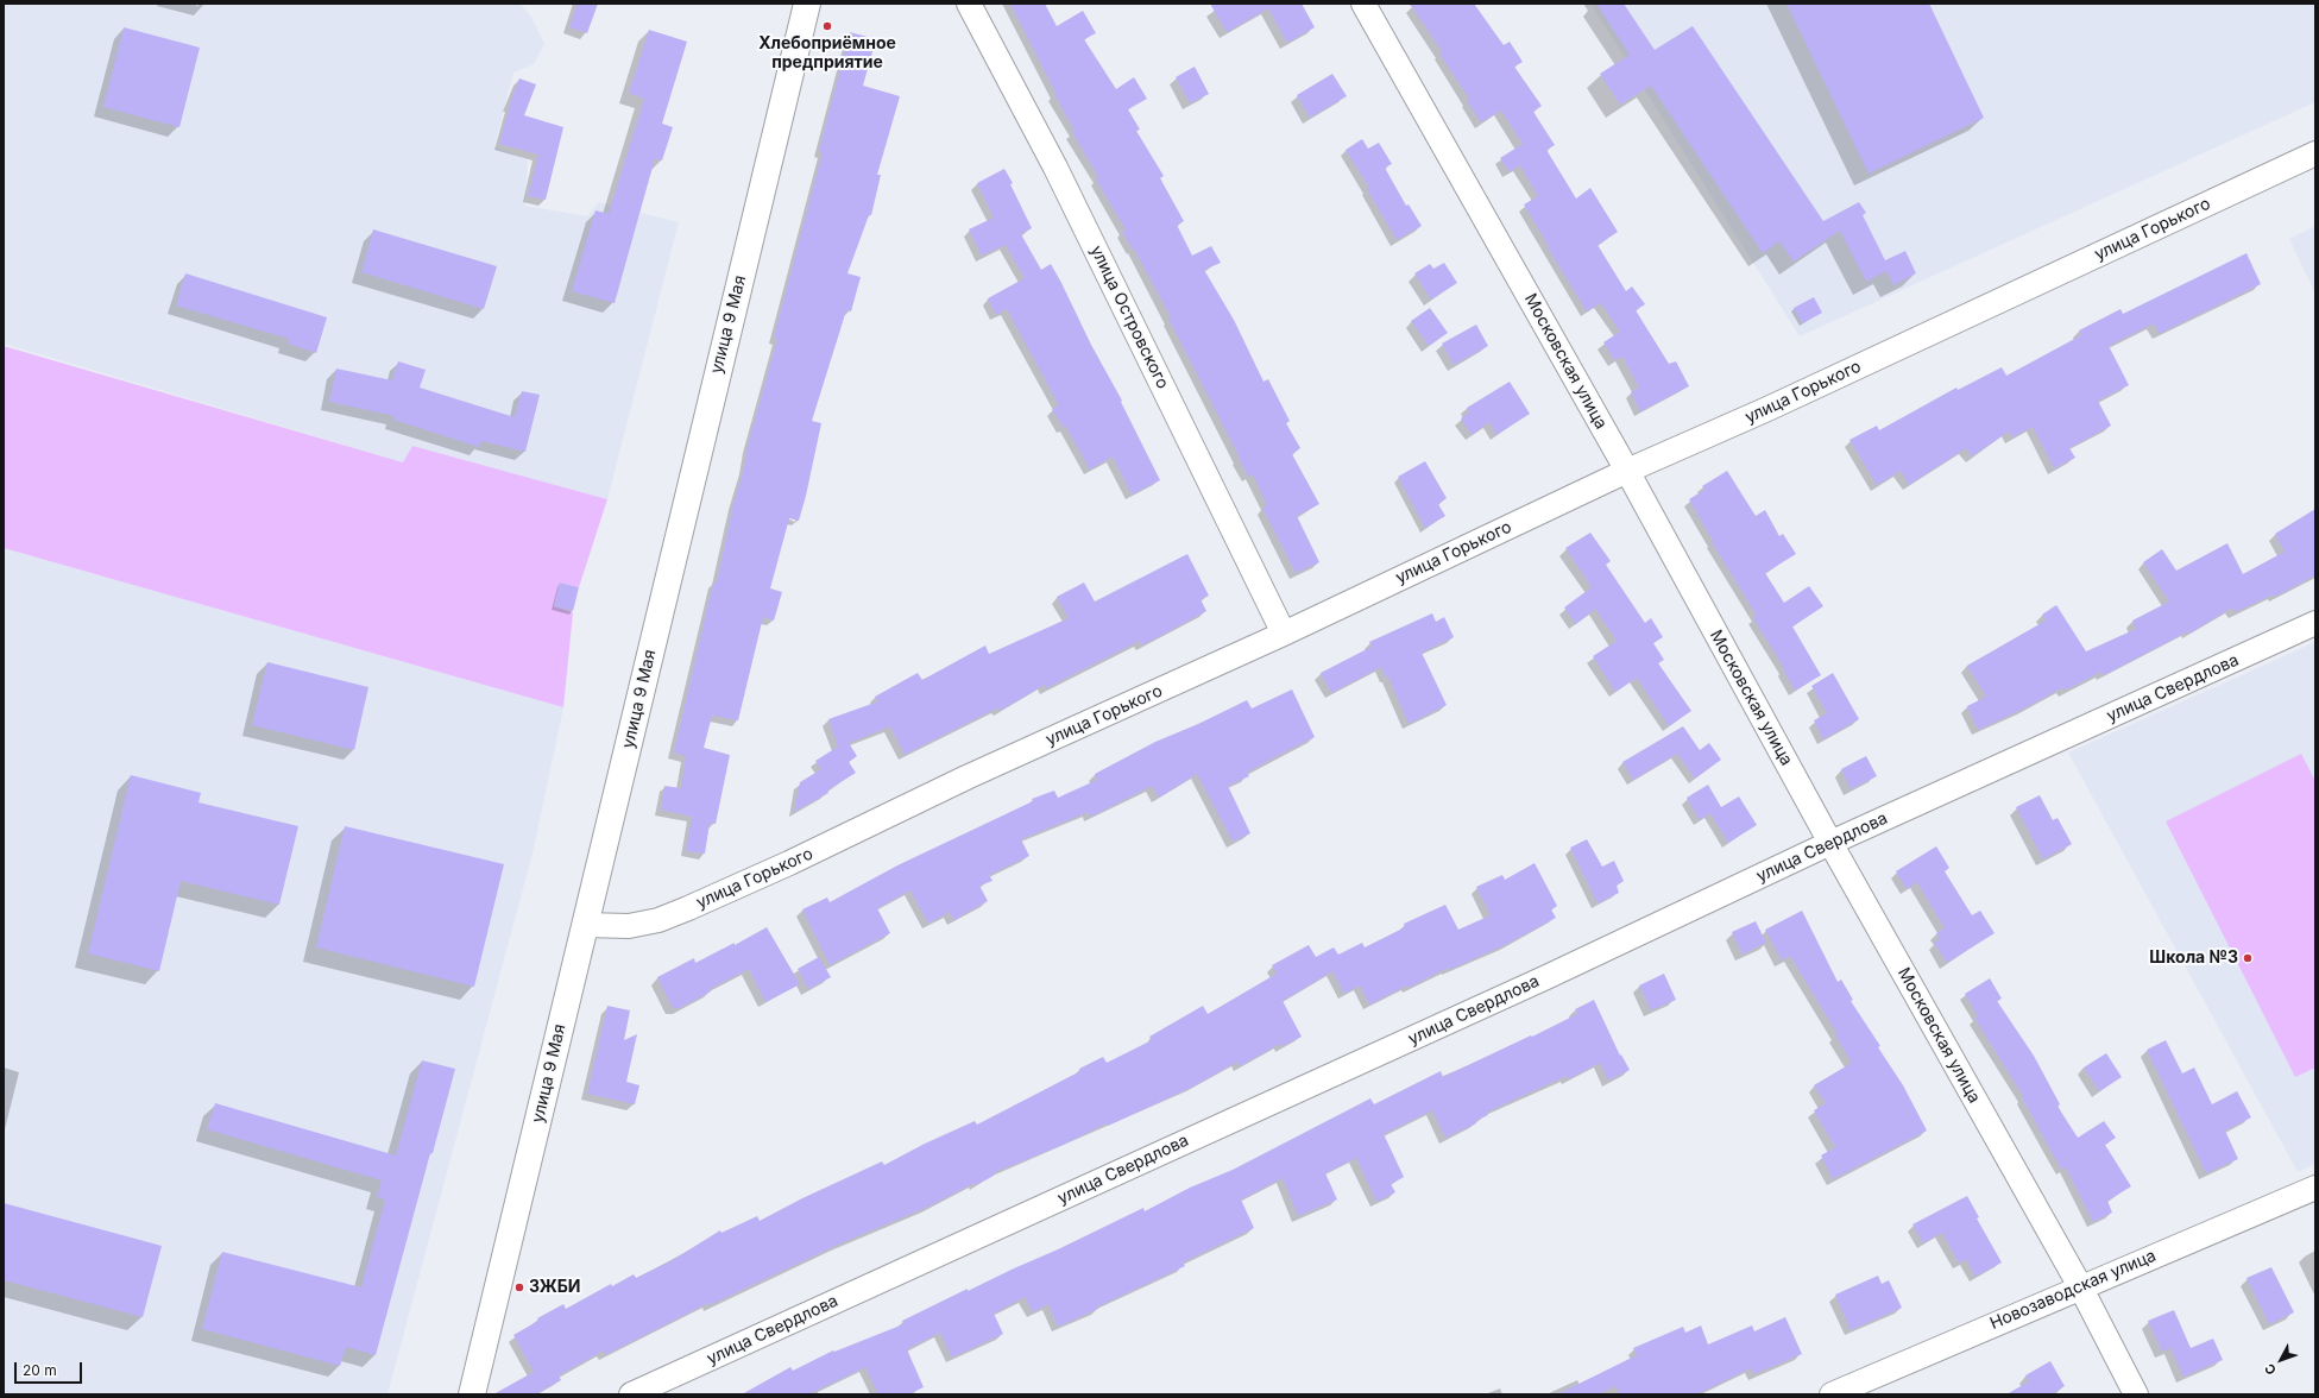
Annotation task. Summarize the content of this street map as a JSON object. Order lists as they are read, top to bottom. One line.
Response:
{"streets":{"street":["улица Горького","улица Островского","улица 9 Мая","Московская улица","улица Свердлова","Новозаводская улица"]},"crossings":[["улица Горького","улица Островского"],["улица Горького","улица 9 Мая"],["улица Горького","Московская улица"],["Московская улица","улица Свердлова"],["Московская улица","Новозаводская улица"]],"places":["Хлебоприёмное предприятие","Школа №3","ЗЖБИ"],"scale_bar":"20 m","north":"bottom left"}
